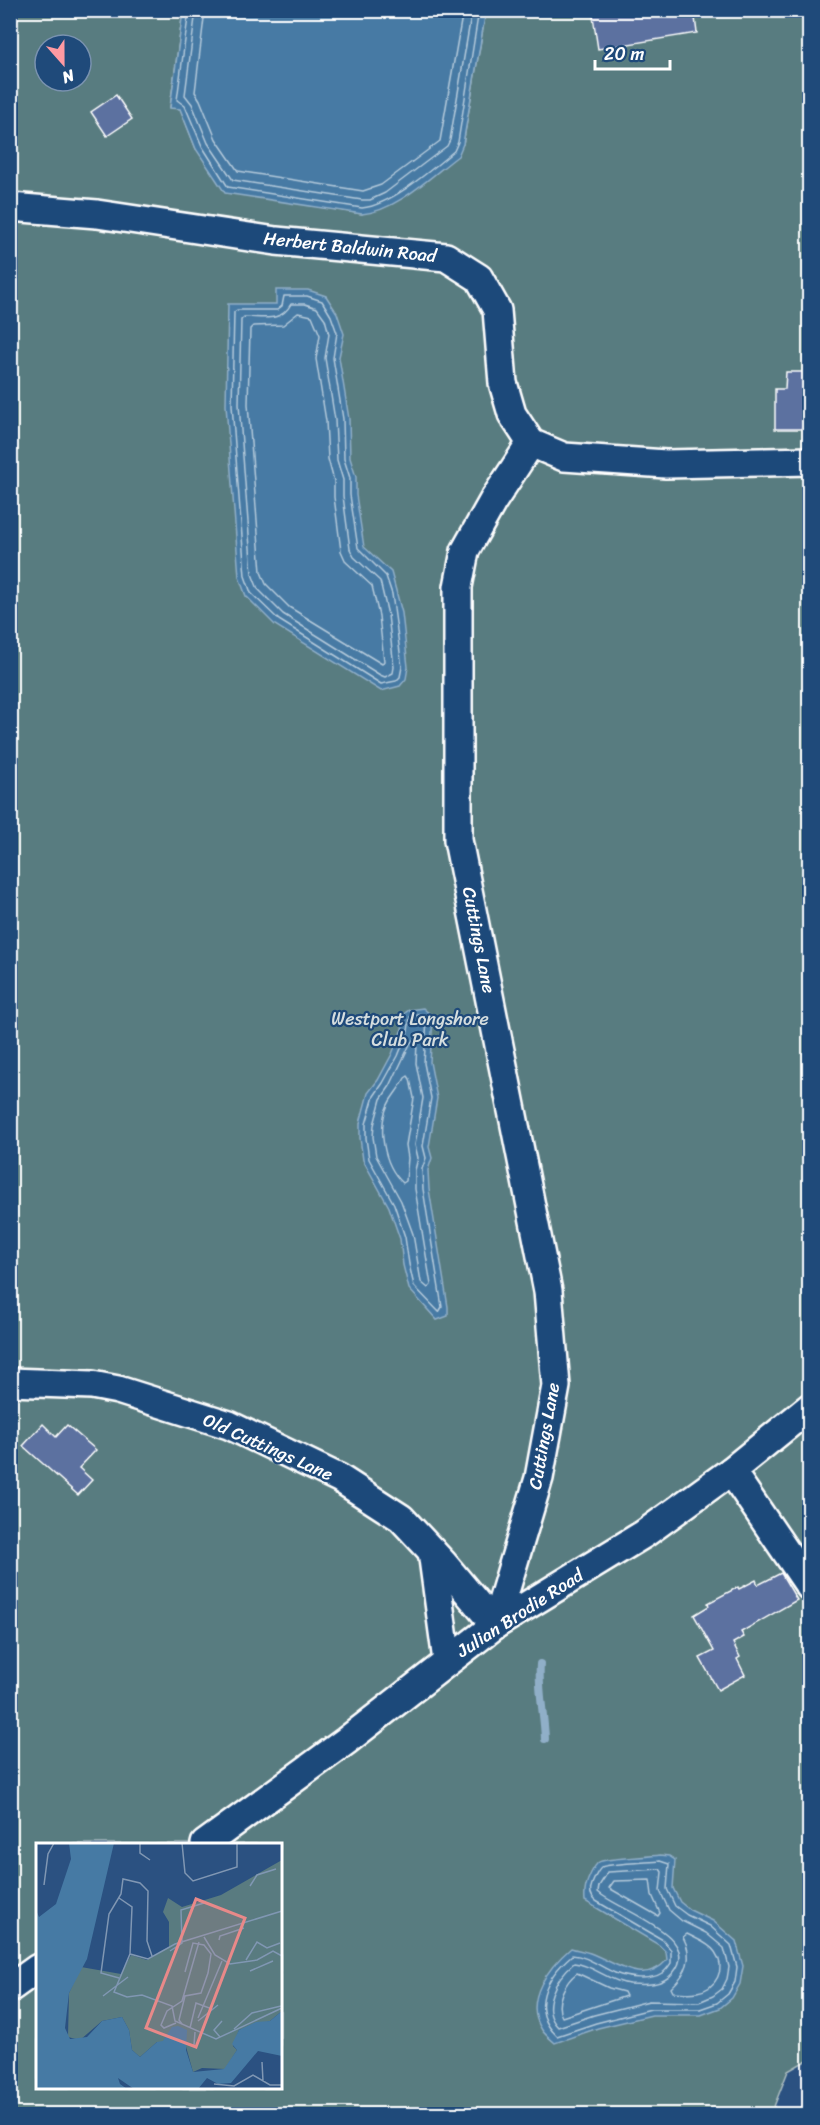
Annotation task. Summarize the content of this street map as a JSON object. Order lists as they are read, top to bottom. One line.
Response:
{"streets":{"street":["Herbert Baldwin Road","Cuttings Lane","Old Cuttings Lane","Julian Brodie Road"]},"crossings":[["Herbert Baldwin Road","Cuttings Lane"],["Cuttings Lane","Old Cuttings Lane"],["Cuttings Lane","Julian Brodie Road"],["Old Cuttings Lane","Julian Brodie Road"]],"parks":["Westport Longshore Club Park"],"scale_bar":"20 m","north":"bottom"}
